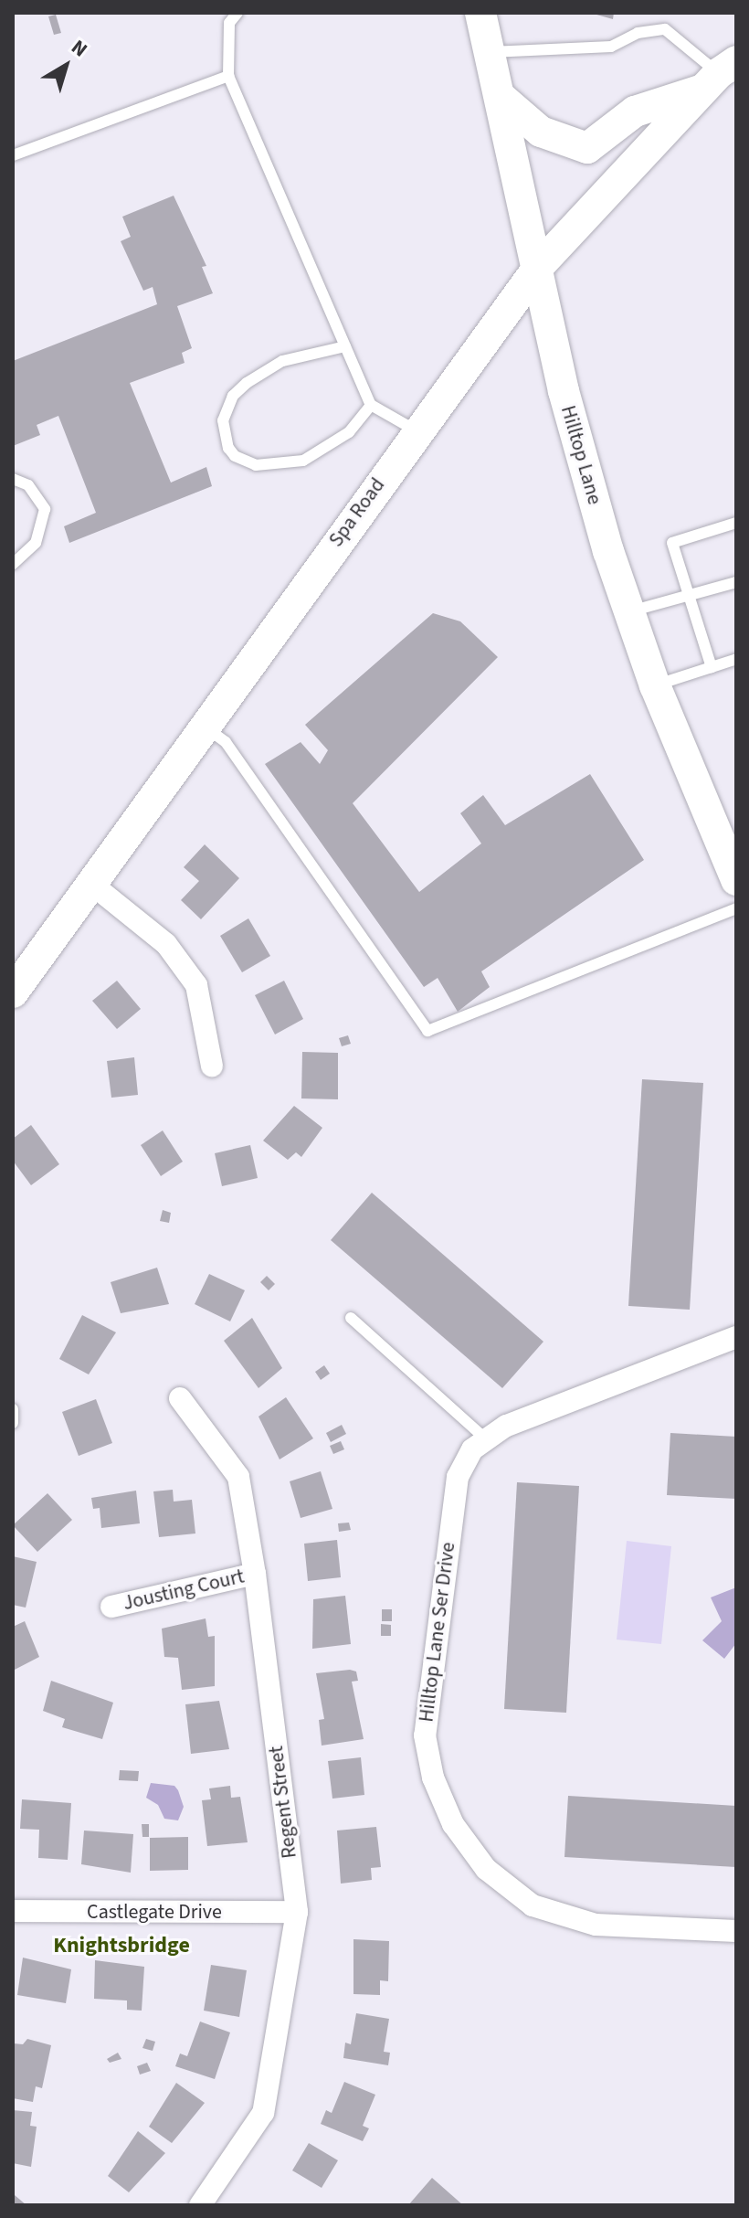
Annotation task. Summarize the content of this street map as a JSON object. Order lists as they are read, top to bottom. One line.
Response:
{"streets":{"main road":["Hilltop Lane","Spa Road"],"street":["Jousting Court","Hilltop Lane Ser Drive","Regent Street","Castlegate Drive"]},"crossings":[["Hilltop Lane","Spa Road"],["Jousting Court","Regent Street"],["Regent Street","Castlegate Drive"]],"districts":["Knightsbridge"],"north":"top right"}
